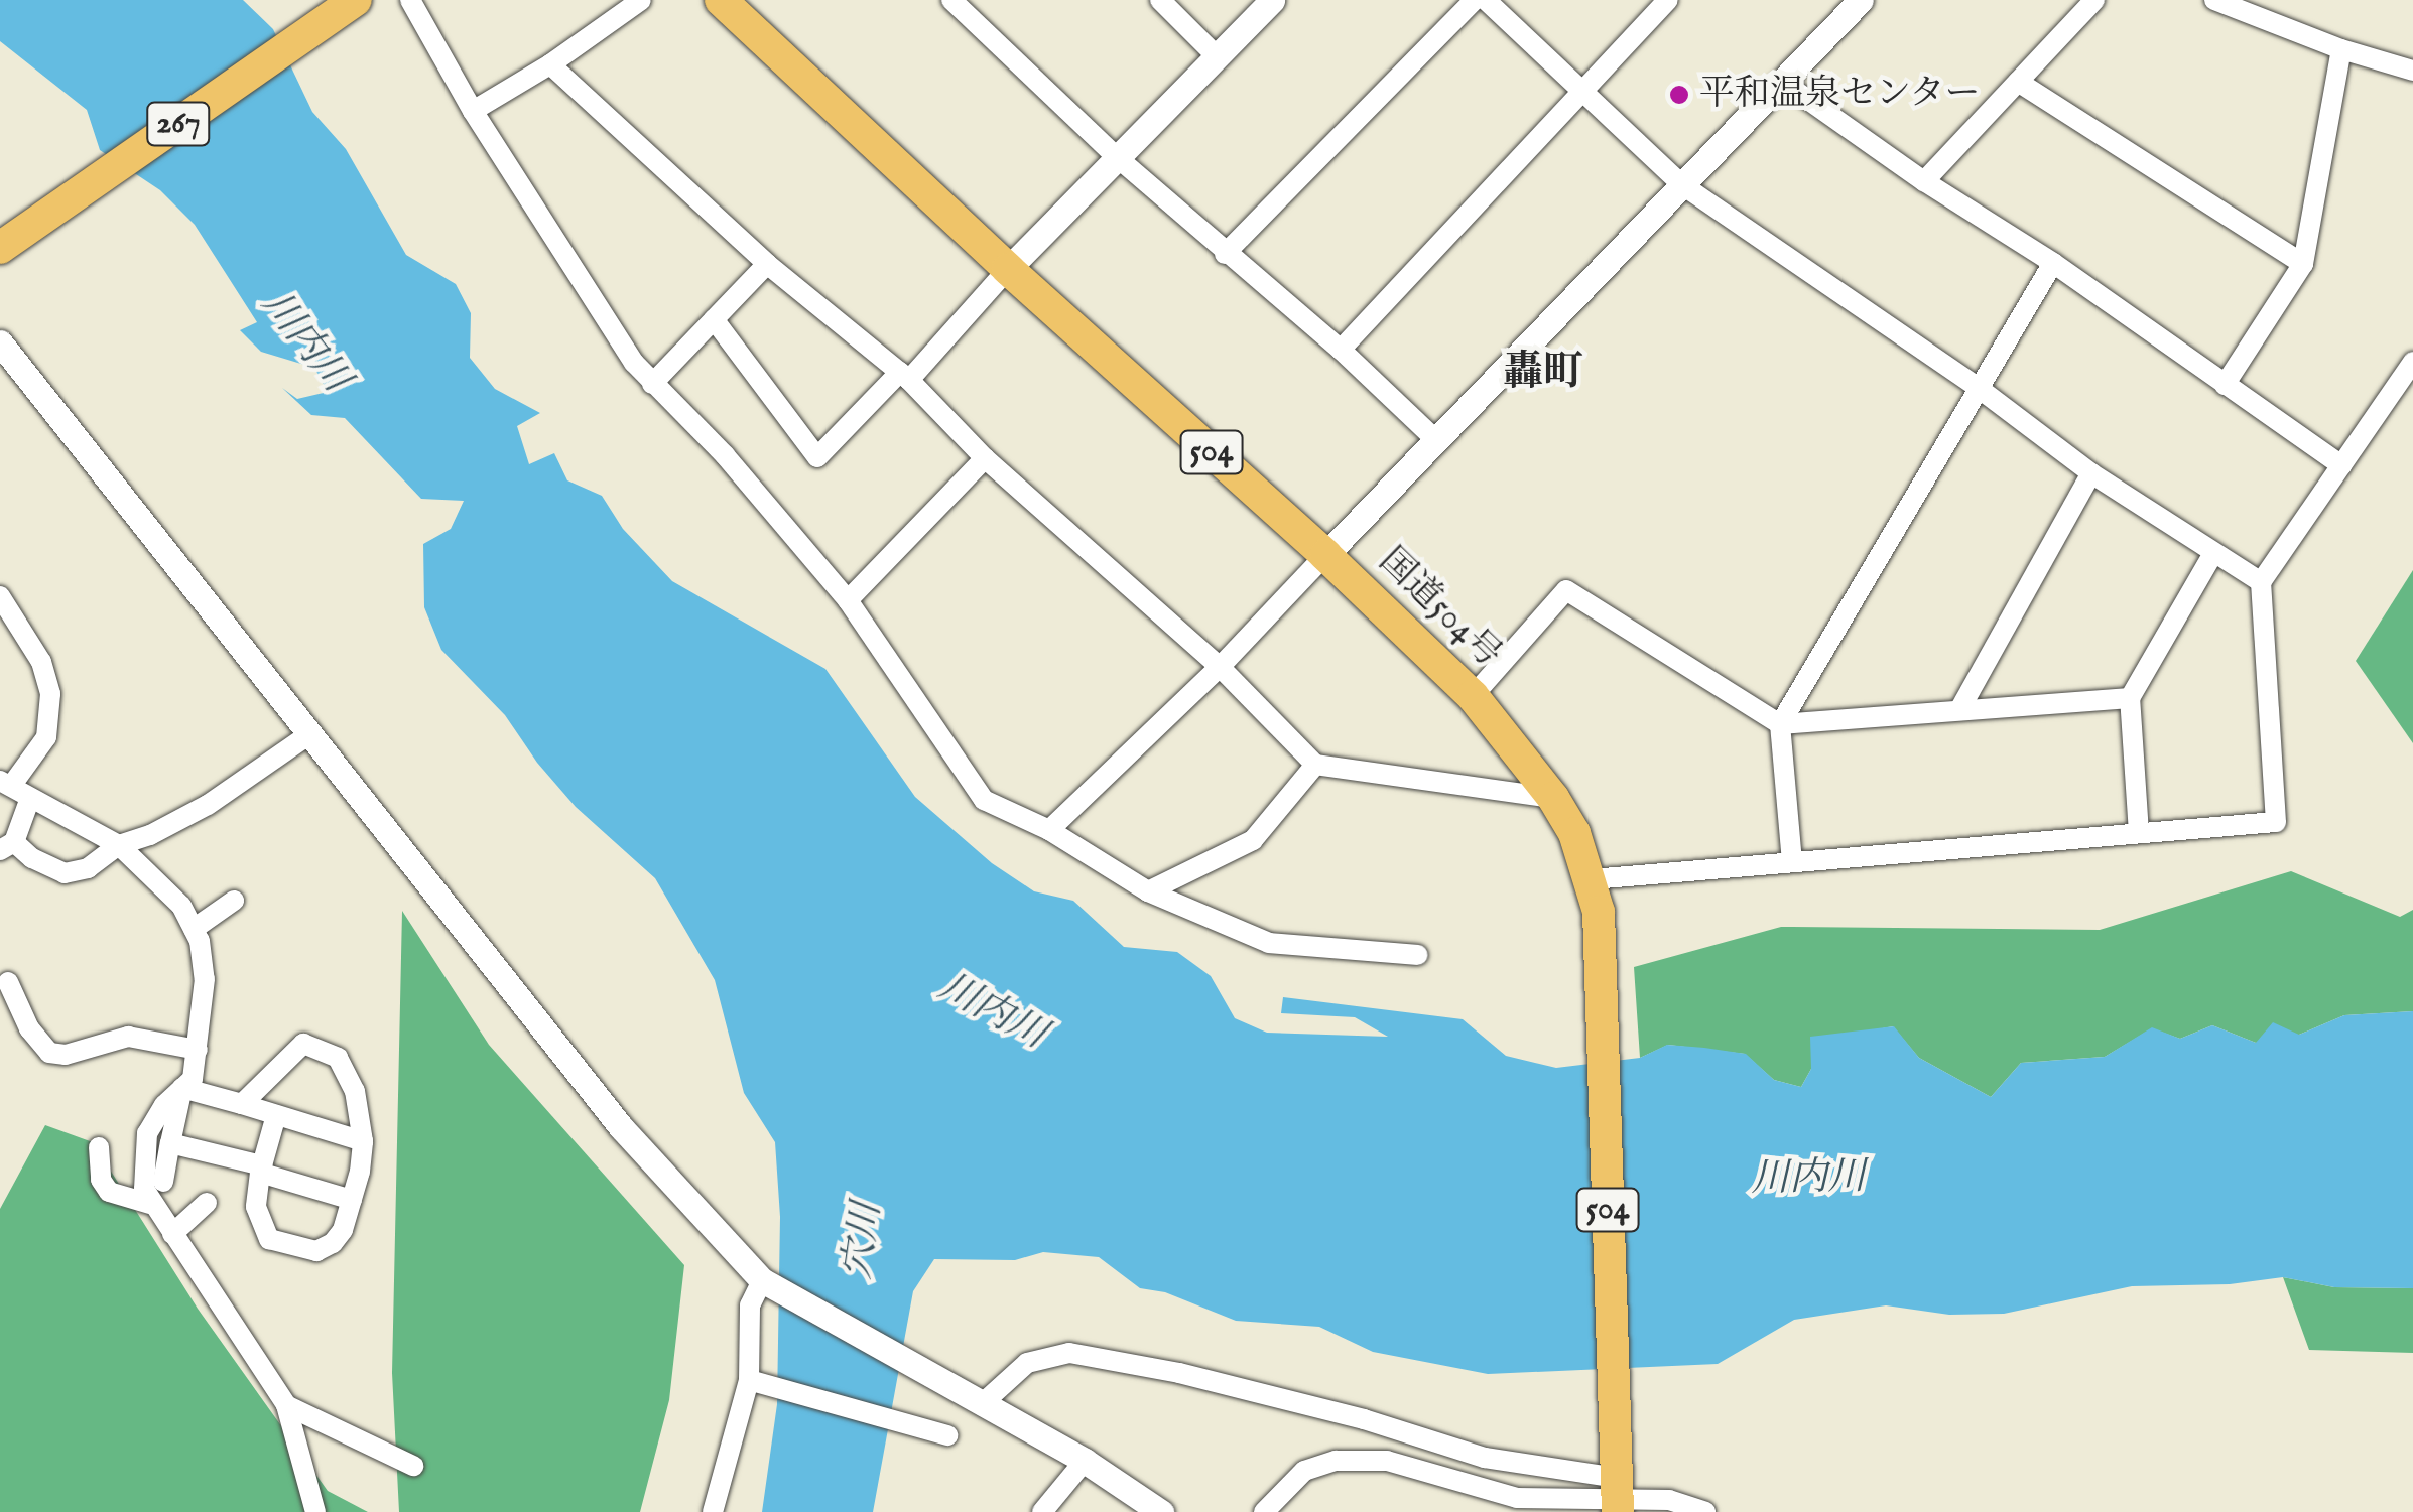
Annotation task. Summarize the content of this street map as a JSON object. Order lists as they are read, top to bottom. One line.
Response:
{"streets":{"highway":["267","504","国道504号"]},"districts":["轟町"],"water":["川内川","穴川"],"places":["平和温泉センター"]}
